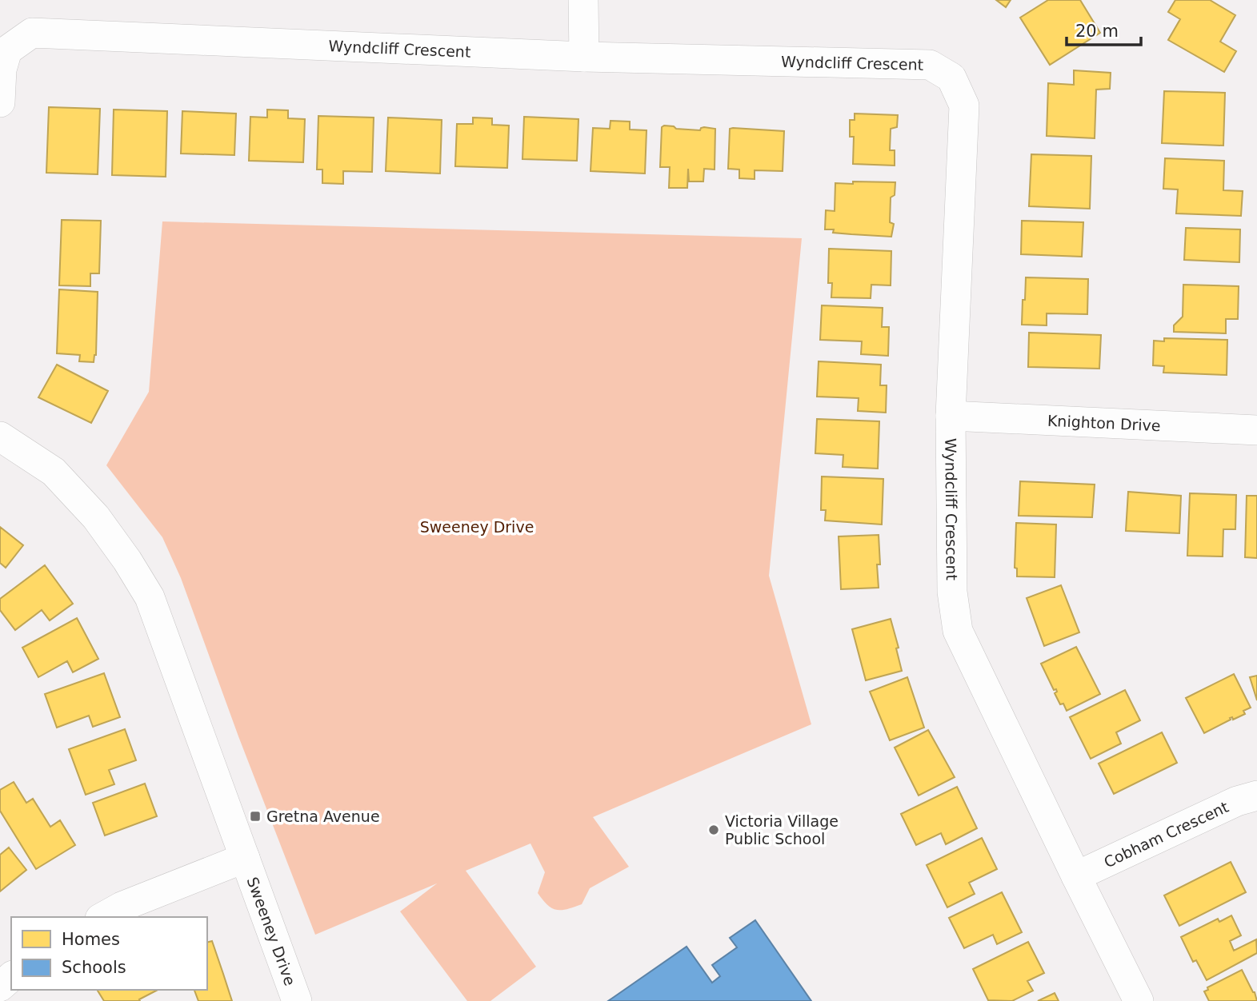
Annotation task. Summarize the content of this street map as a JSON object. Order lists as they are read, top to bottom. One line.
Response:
{"streets":{"street":["Wyndcliff Crescent","Knighton Drive","Cobham Crescent","Sweeney Drive"]},"crossings":[["Wyndcliff Crescent","Knighton Drive"],["Wyndcliff Crescent","Cobham Crescent"]],"parks":["Sweeney Drive"],"places":{"transit":["Gretna Avenue"],"other":["Victoria Village Public School"]},"legend":["Homes","Schools"],"scale_bar":"20 m"}
